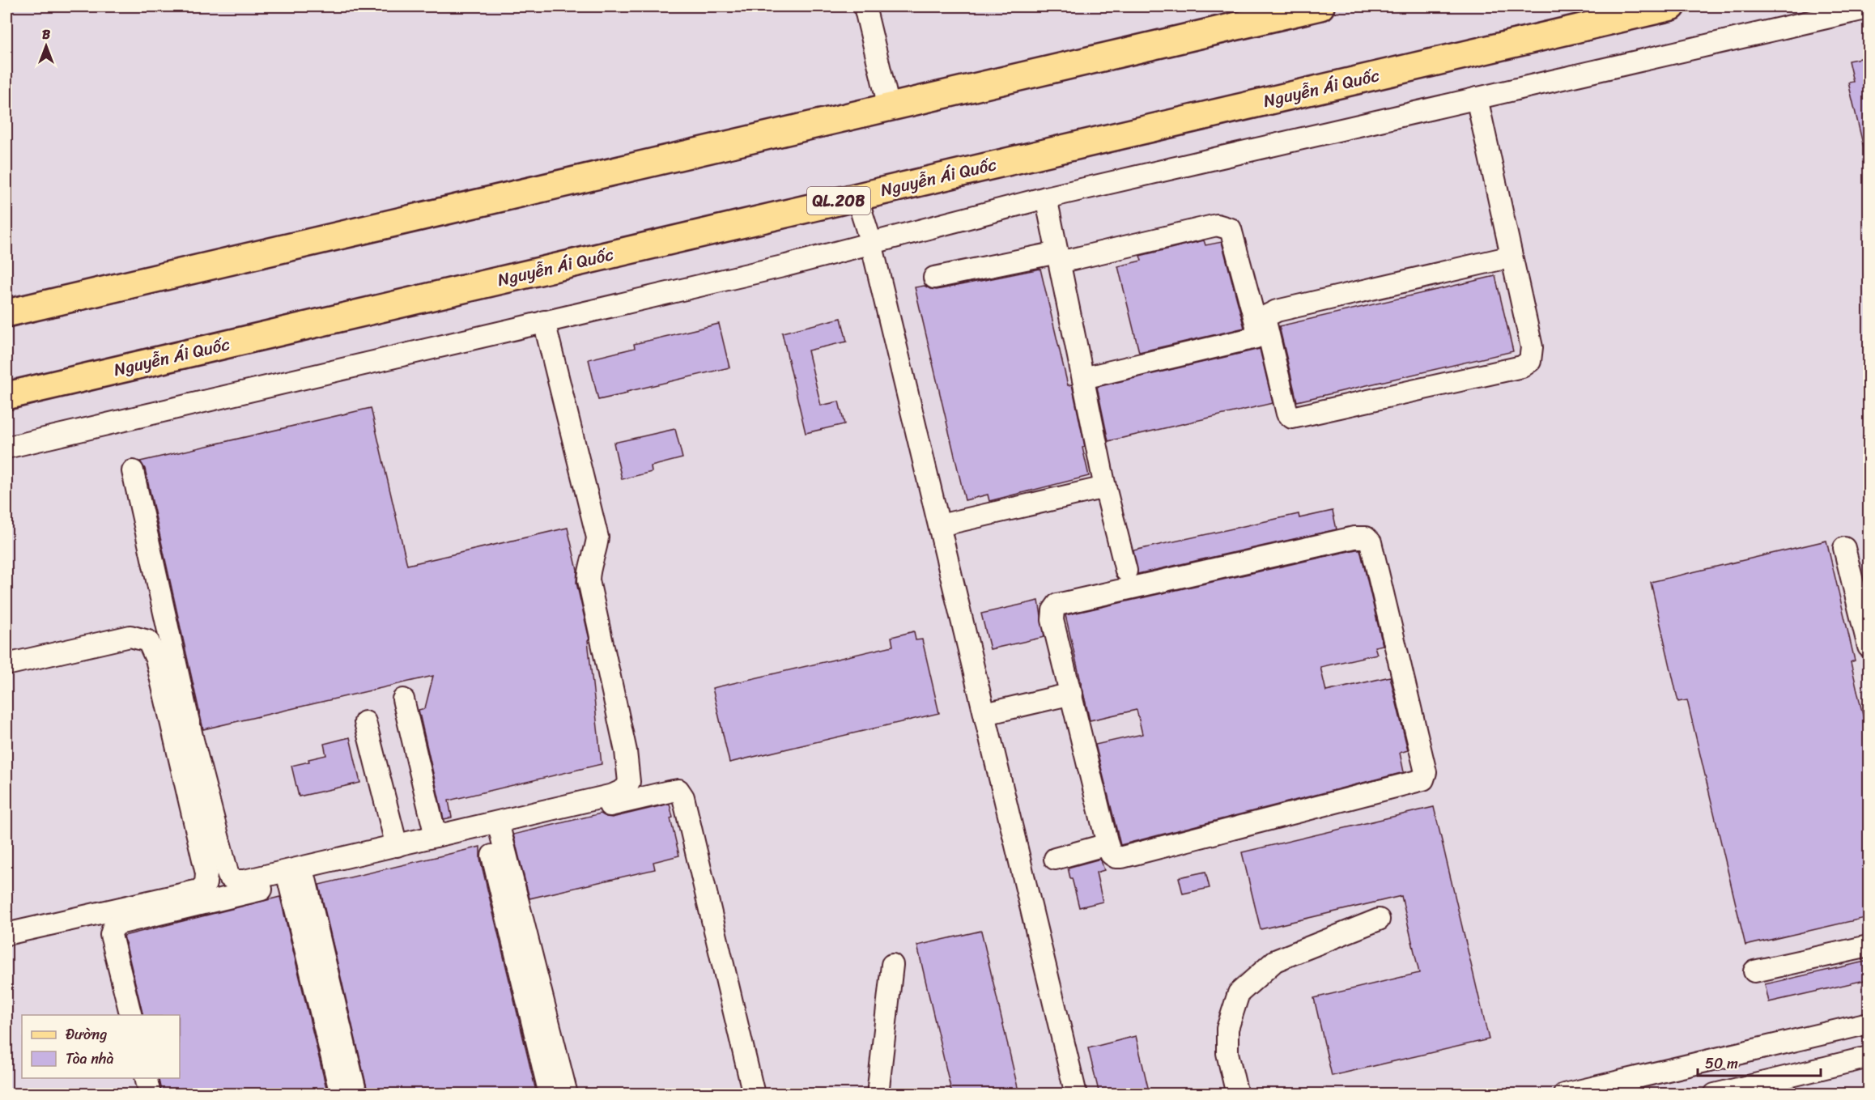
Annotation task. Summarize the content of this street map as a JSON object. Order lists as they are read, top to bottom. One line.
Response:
{"streets":{"main road":["Nguyễn Ái Quốc","QL.20B"]},"legend":["Đường","Tòa nhà"],"scale_bar":"50 m","north":"top"}
